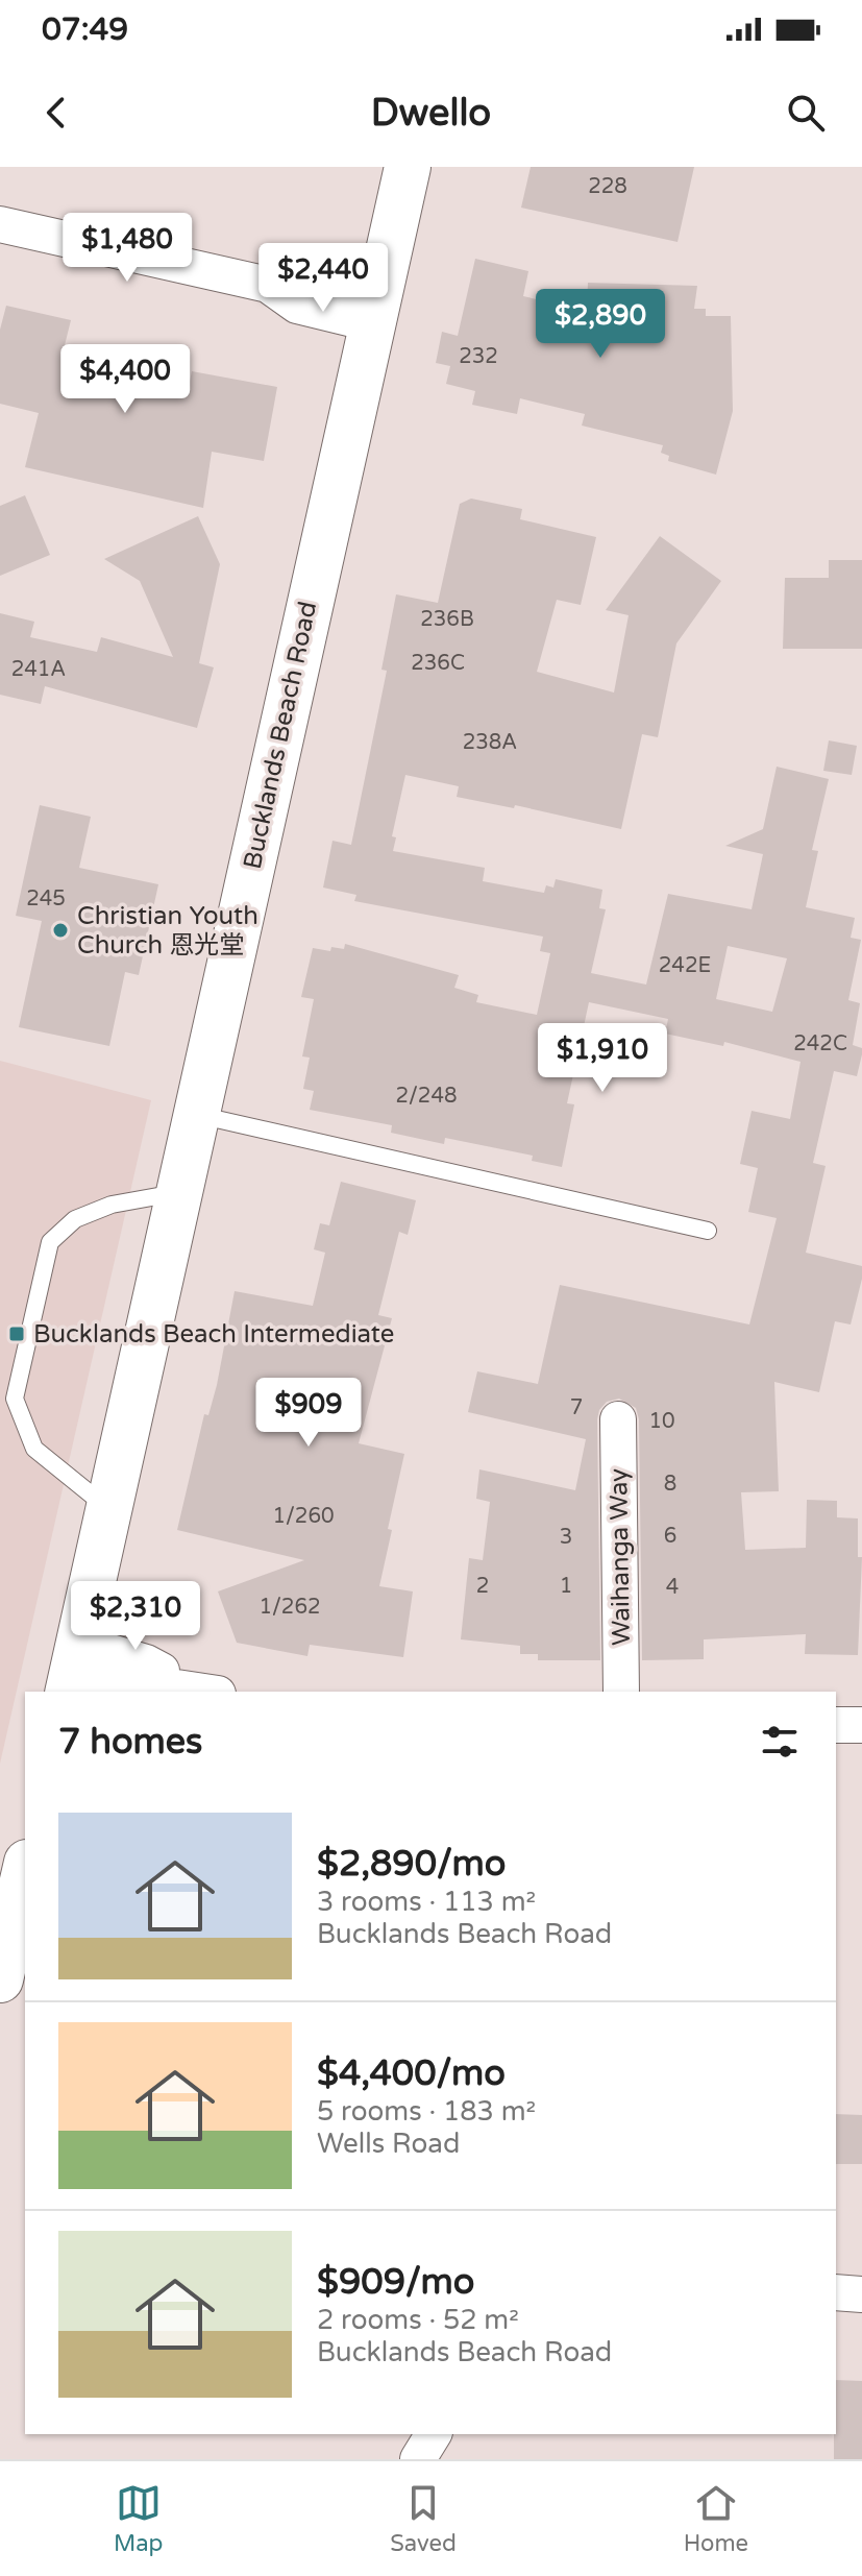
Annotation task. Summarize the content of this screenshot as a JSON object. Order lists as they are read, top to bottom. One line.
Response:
{"streets":{"main road":["Bucklands Beach Road"],"street":["Waihanga Way"]},"places":{"other":["Christian Youth Church 恩光堂"],"transit":["Bucklands Beach Intermediate"]},"house_numbers":["228","232","236B","236C","241A","238A","245","242E","242C","2/248","7","10","8","1/260","6","3","2","1","4","1/262"],"page":{"status":"07:49","header":"Dwello","price":["$1,480","$2,440","$2,890","$4,400","$1,910","$909","$2,310"],"heading":"7 homes","list":[{"name":"$2,890/mo","note":"3 rooms · 113 m² · Bucklands Beach Road"},{"name":"$4,400/mo","note":"5 rooms · 183 m² · Wells Road"},{"name":"$909/mo","note":"2 rooms · 52 m² · Bucklands Beach Road"}],"tabs":["Map","Saved","Home"]}}
